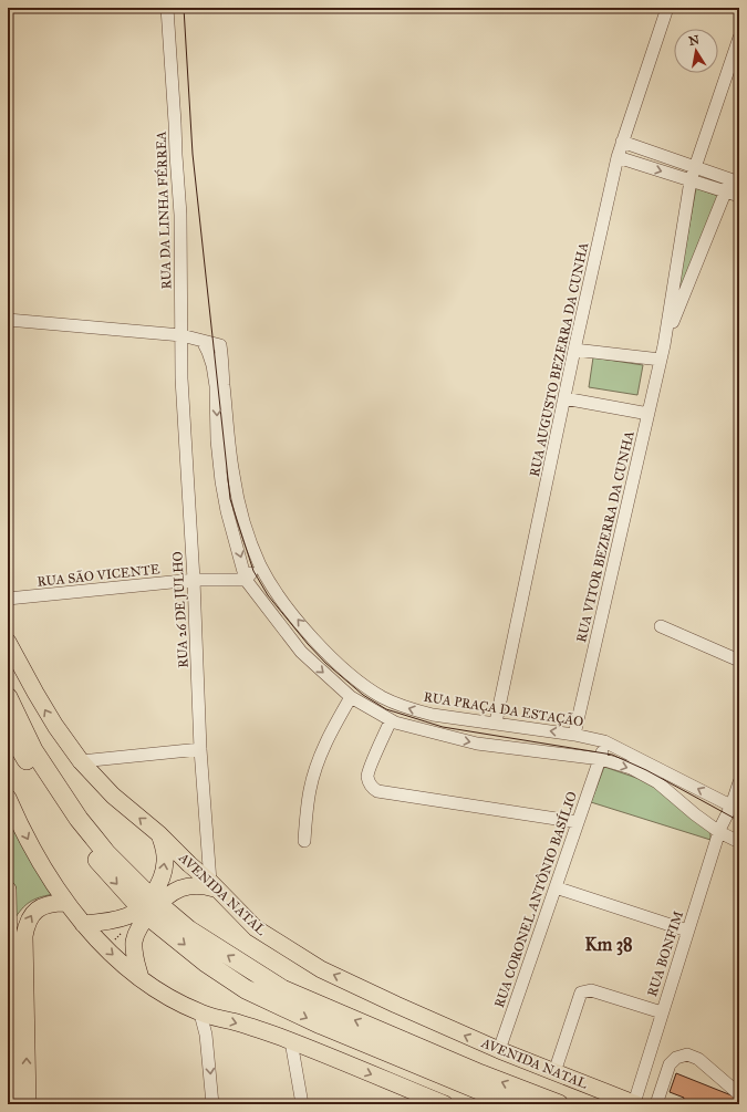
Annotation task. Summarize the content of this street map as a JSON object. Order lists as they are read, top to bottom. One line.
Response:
{"streets":{"main road":["AVENIDA NATAL"],"street":["RUA DA LINHA FÉRREA","RUA AUGUSTO BEZERRA DA CUNHA","RUA VITOR BEZERRA DA CUNHA","RUA SÃO VICENTE","RUA 26 DE JULHO","RUA PRAÇA DA ESTAÇÃO","RUA CORONEL ANTÔNIO BASÍLIO","RUA BONFIM"]},"crossings":[["RUA DA LINHA FÉRREA","RUA 26 DE JULHO"],["RUA AUGUSTO BEZERRA DA CUNHA","RUA PRAÇA DA ESTAÇÃO"],["RUA VITOR BEZERRA DA CUNHA","RUA PRAÇA DA ESTAÇÃO"],["RUA SÃO VICENTE","RUA 26 DE JULHO"],["RUA 26 DE JULHO","AVENIDA NATAL"],["RUA PRAÇA DA ESTAÇÃO","RUA CORONEL ANTÔNIO BASÍLIO"],["RUA PRAÇA DA ESTAÇÃO","RUA BONFIM"],["AVENIDA NATAL","RUA CORONEL ANTÔNIO BASÍLIO"],["AVENIDA NATAL","RUA BONFIM"]],"districts":["Km 38"],"north":"top"}
